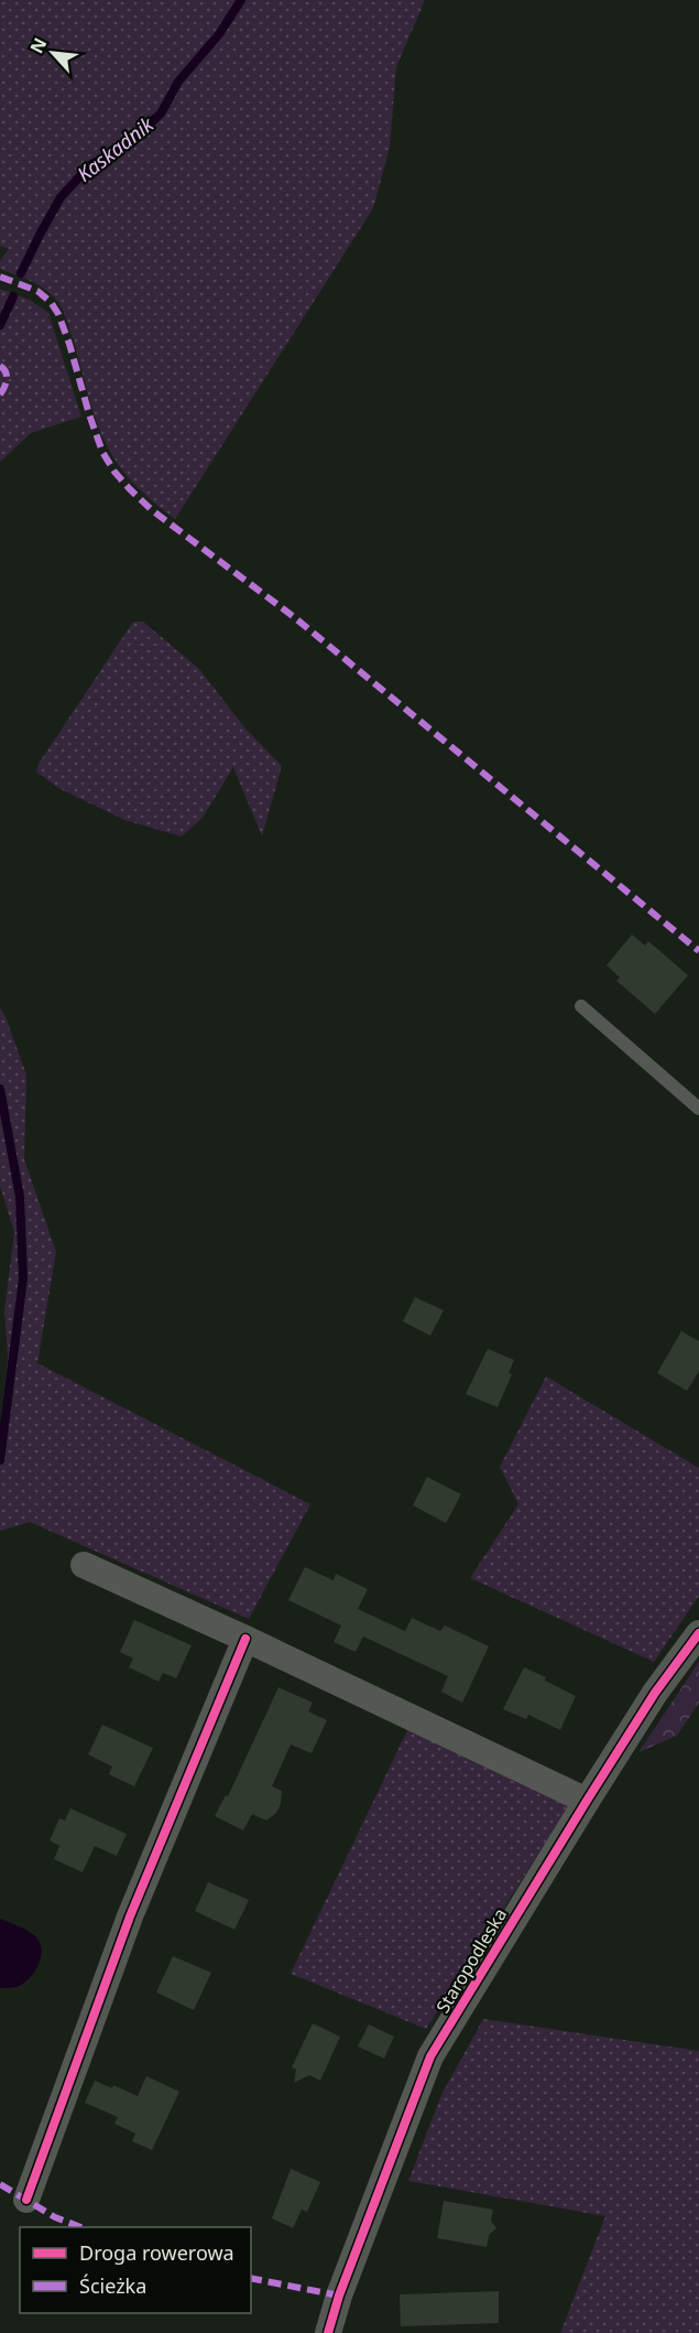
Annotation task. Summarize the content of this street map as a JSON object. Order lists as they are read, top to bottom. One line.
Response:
{"streets":{"street":["Staropodleska"]},"water":["Kaskadnik"],"legend":["Droga rowerowa","Ścieżka"],"north":"top left"}
